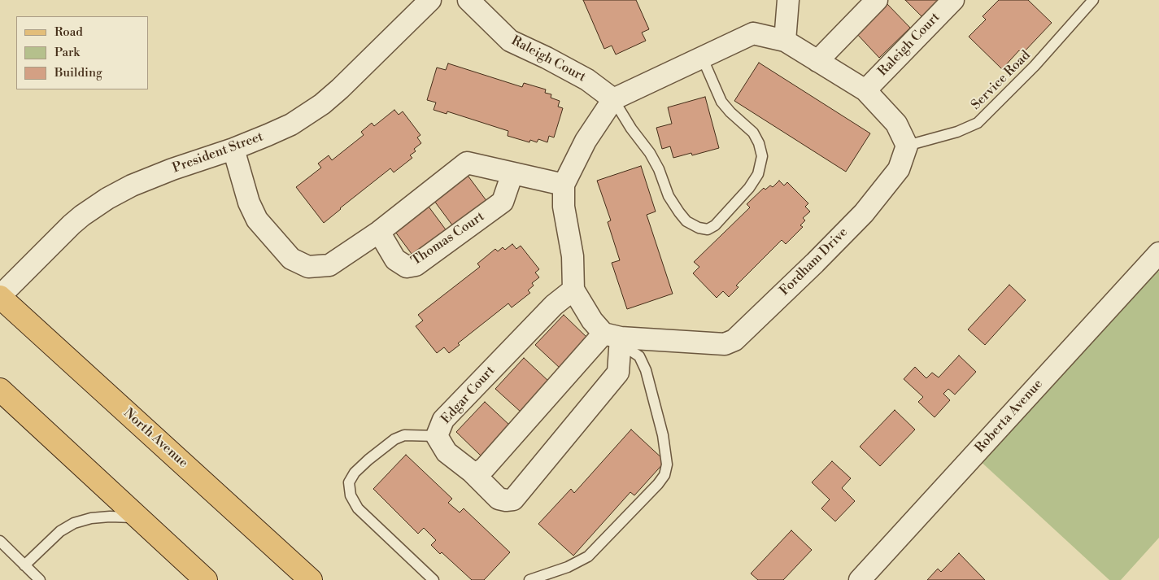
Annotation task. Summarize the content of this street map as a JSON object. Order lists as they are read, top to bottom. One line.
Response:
{"streets":{"main road":["North Avenue"],"street":["Raleigh Court","President Street","Thomas Court","Fordham Drive","Edgar Court","Roberta Avenue"],"lane":["Service Road"]},"crossings":[["Service Road","Fordham Drive"],["President Street","North Avenue"],["Fordham Drive","Edgar Court"]],"legend":["Road","Park","Building"]}
